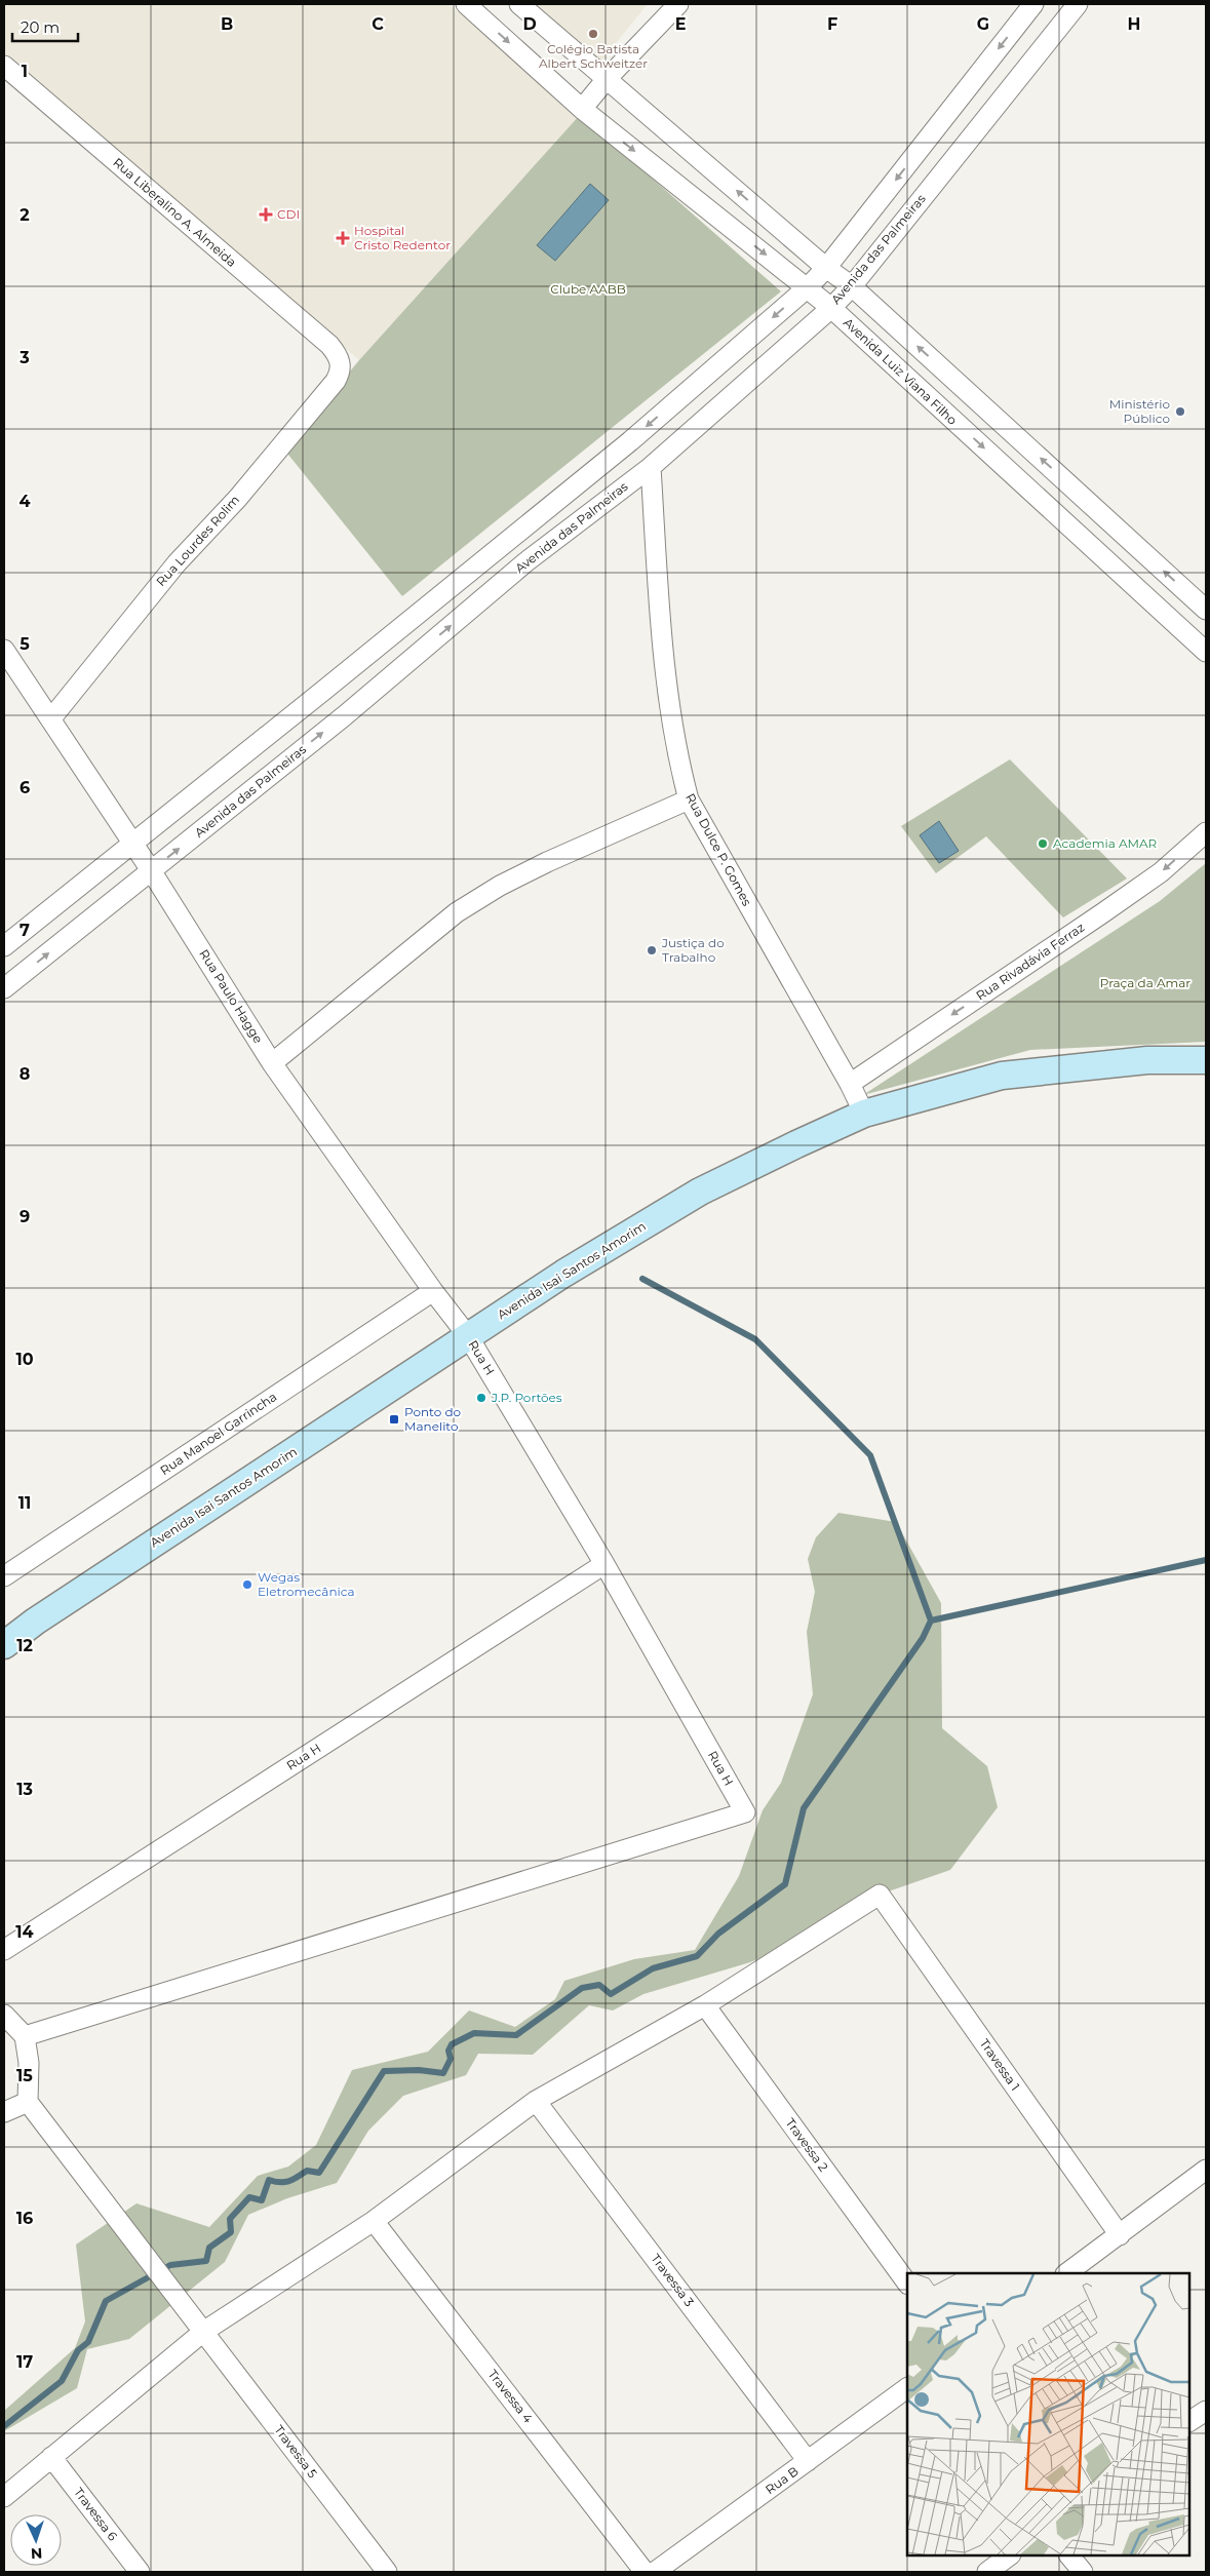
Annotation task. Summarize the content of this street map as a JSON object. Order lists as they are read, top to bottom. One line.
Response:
{"streets":{"main road":["Avenida Isai Santos Amorim"],"street":["Rua Liberalino A. Almeida","Avenida das Palmeiras","Avenida Luiz Viana Filho","Rua Lourdes Rolim","Rua Dulce P. Gomes","Rua Rivadávia Ferraz","Rua Paulo Hagge","Rua H","Rua Manoel Garrincha","Travessa 1","Travessa 2","Travessa 3","Travessa 4","Travessa 5","Rua B","Travessa 6"]},"crossings":[["Rua Liberalino A. Almeida","Rua Lourdes Rolim"],["Avenida das Palmeiras","Avenida Luiz Viana Filho"],["Avenida das Palmeiras","Rua Dulce P. Gomes"],["Avenida das Palmeiras","Rua Paulo Hagge"],["Rua Lourdes Rolim","Rua Paulo Hagge"],["Rua Dulce P. Gomes","Rua Rivadávia Ferraz"],["Rua Dulce P. Gomes","Avenida Isai Santos Amorim"],["Rua Paulo Hagge","Avenida Isai Santos Amorim"],["Rua Paulo Hagge","Rua H"],["Rua Paulo Hagge","Rua Manoel Garrincha"],["Avenida Isai Santos Amorim","Rua H"],["Travessa 1","Travessa 2"],["Travessa 3","Rua B"]],"one_way":["Rua Rivadávia Ferraz"],"parks":["Clube AABB","Praça da Amar"],"places":{"other":["Colégio Batista Albert Schweitzer","Ministério Público","Academia AMAR","Justiça do Trabalho","J.P. Portões","Wegas Eletromecânica"],"health":["CDI","Hospital Cristo Redentor"],"transit":["Ponto do Manelito"]},"scale_bar":"20 m","north":"bottom","grid":{"columns":["B","C","D","E","F","G","H"],"rows":["1","2","3","4","5","6","7","8","9","10","11","12","13","14","15","16","17"]}}
